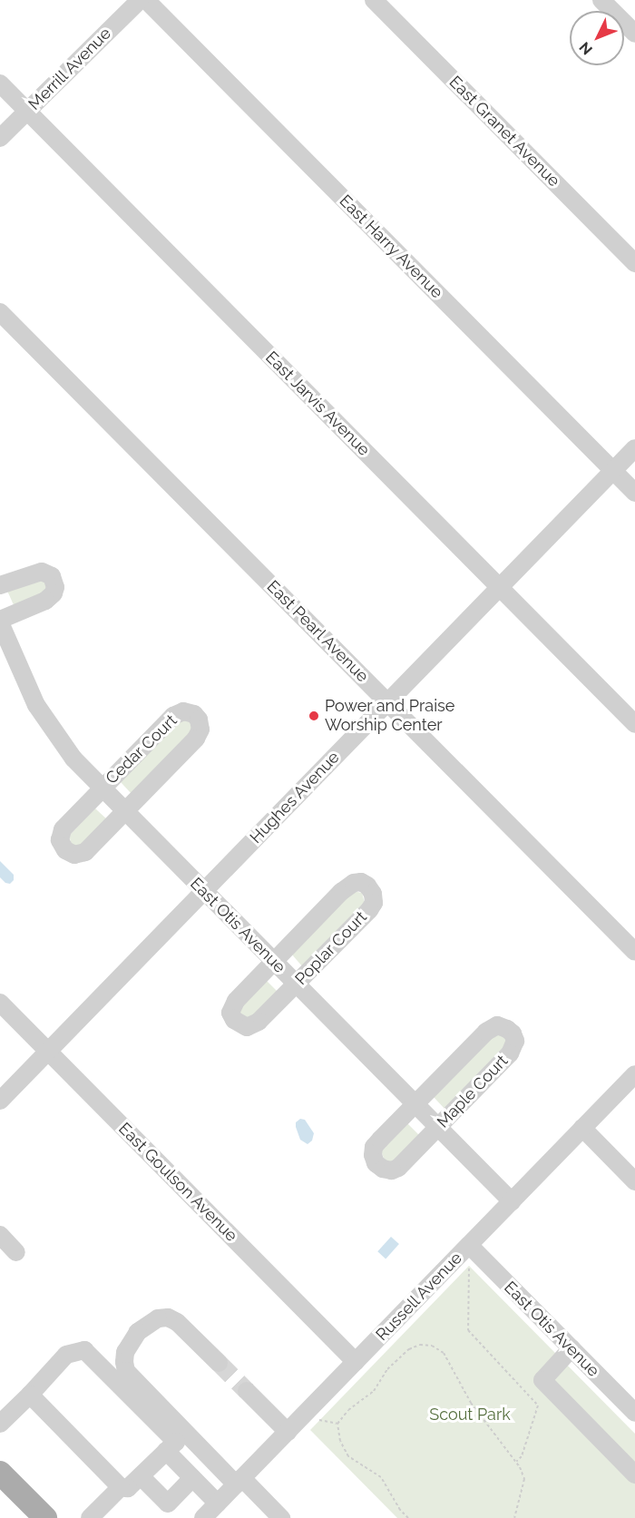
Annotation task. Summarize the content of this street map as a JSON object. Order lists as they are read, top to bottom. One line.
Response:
{"streets":{"street":["Merrill Avenue","East Granet Avenue","East Harry Avenue","East Jarvis Avenue","East Pearl Avenue","Cedar Court","Hughes Avenue","East Otis Avenue","Poplar Court","Maple Court","East Goulson Avenue","Russell Avenue"]},"crossings":[["Merrill Avenue","East Jarvis Avenue"],["East Harry Avenue","Hughes Avenue"],["East Jarvis Avenue","Hughes Avenue"],["East Pearl Avenue","Hughes Avenue"],["Cedar Court","East Otis Avenue"],["Hughes Avenue","East Otis Avenue"],["Hughes Avenue","East Goulson Avenue"],["East Otis Avenue","Poplar Court"],["East Otis Avenue","Maple Court"],["East Otis Avenue","Russell Avenue"],["East Goulson Avenue","Russell Avenue"]],"parks":["Scout Park"],"places":["Power and Praise Worship Center"],"north":"bottom left"}
